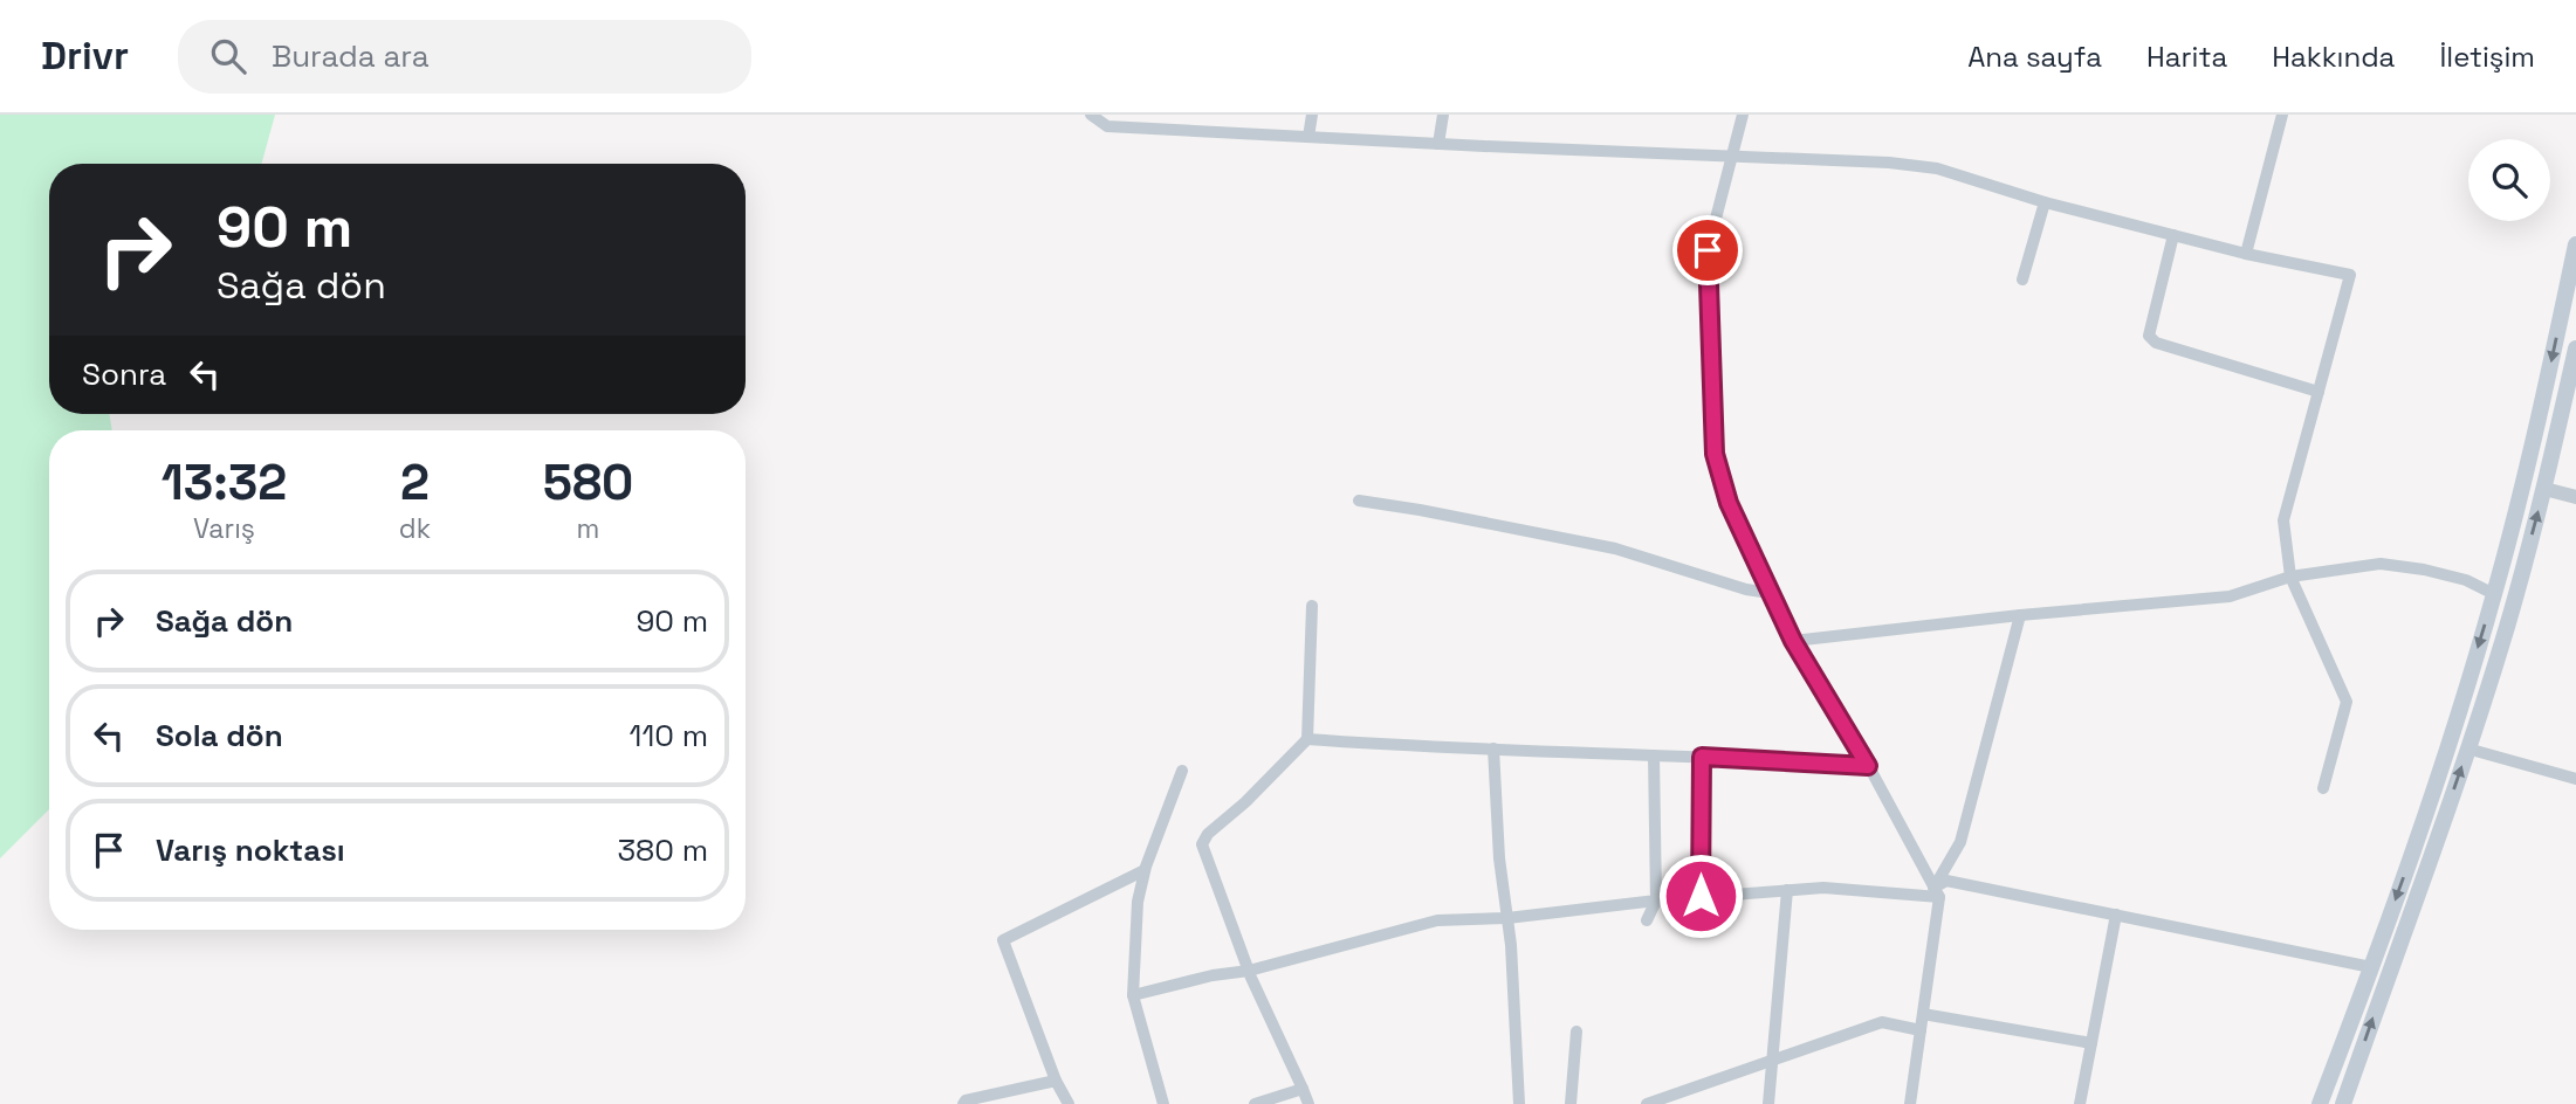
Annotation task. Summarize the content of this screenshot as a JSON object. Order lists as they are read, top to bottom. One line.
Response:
{"page":{"header":"Drivr","search":"Burada ara","nav":["Ana sayfa","Harita","Hakkında","İletişim"],"turn":["90 m","Sağa dön"],"then":"Sonra","eta":["13:32","Varış","2","dk","580","m"],"list":[{"name":"Sağa dön","value":"90 m"},{"name":"Sola dön","value":"110 m"},{"name":"Varış noktası","value":"380 m"}]}}
